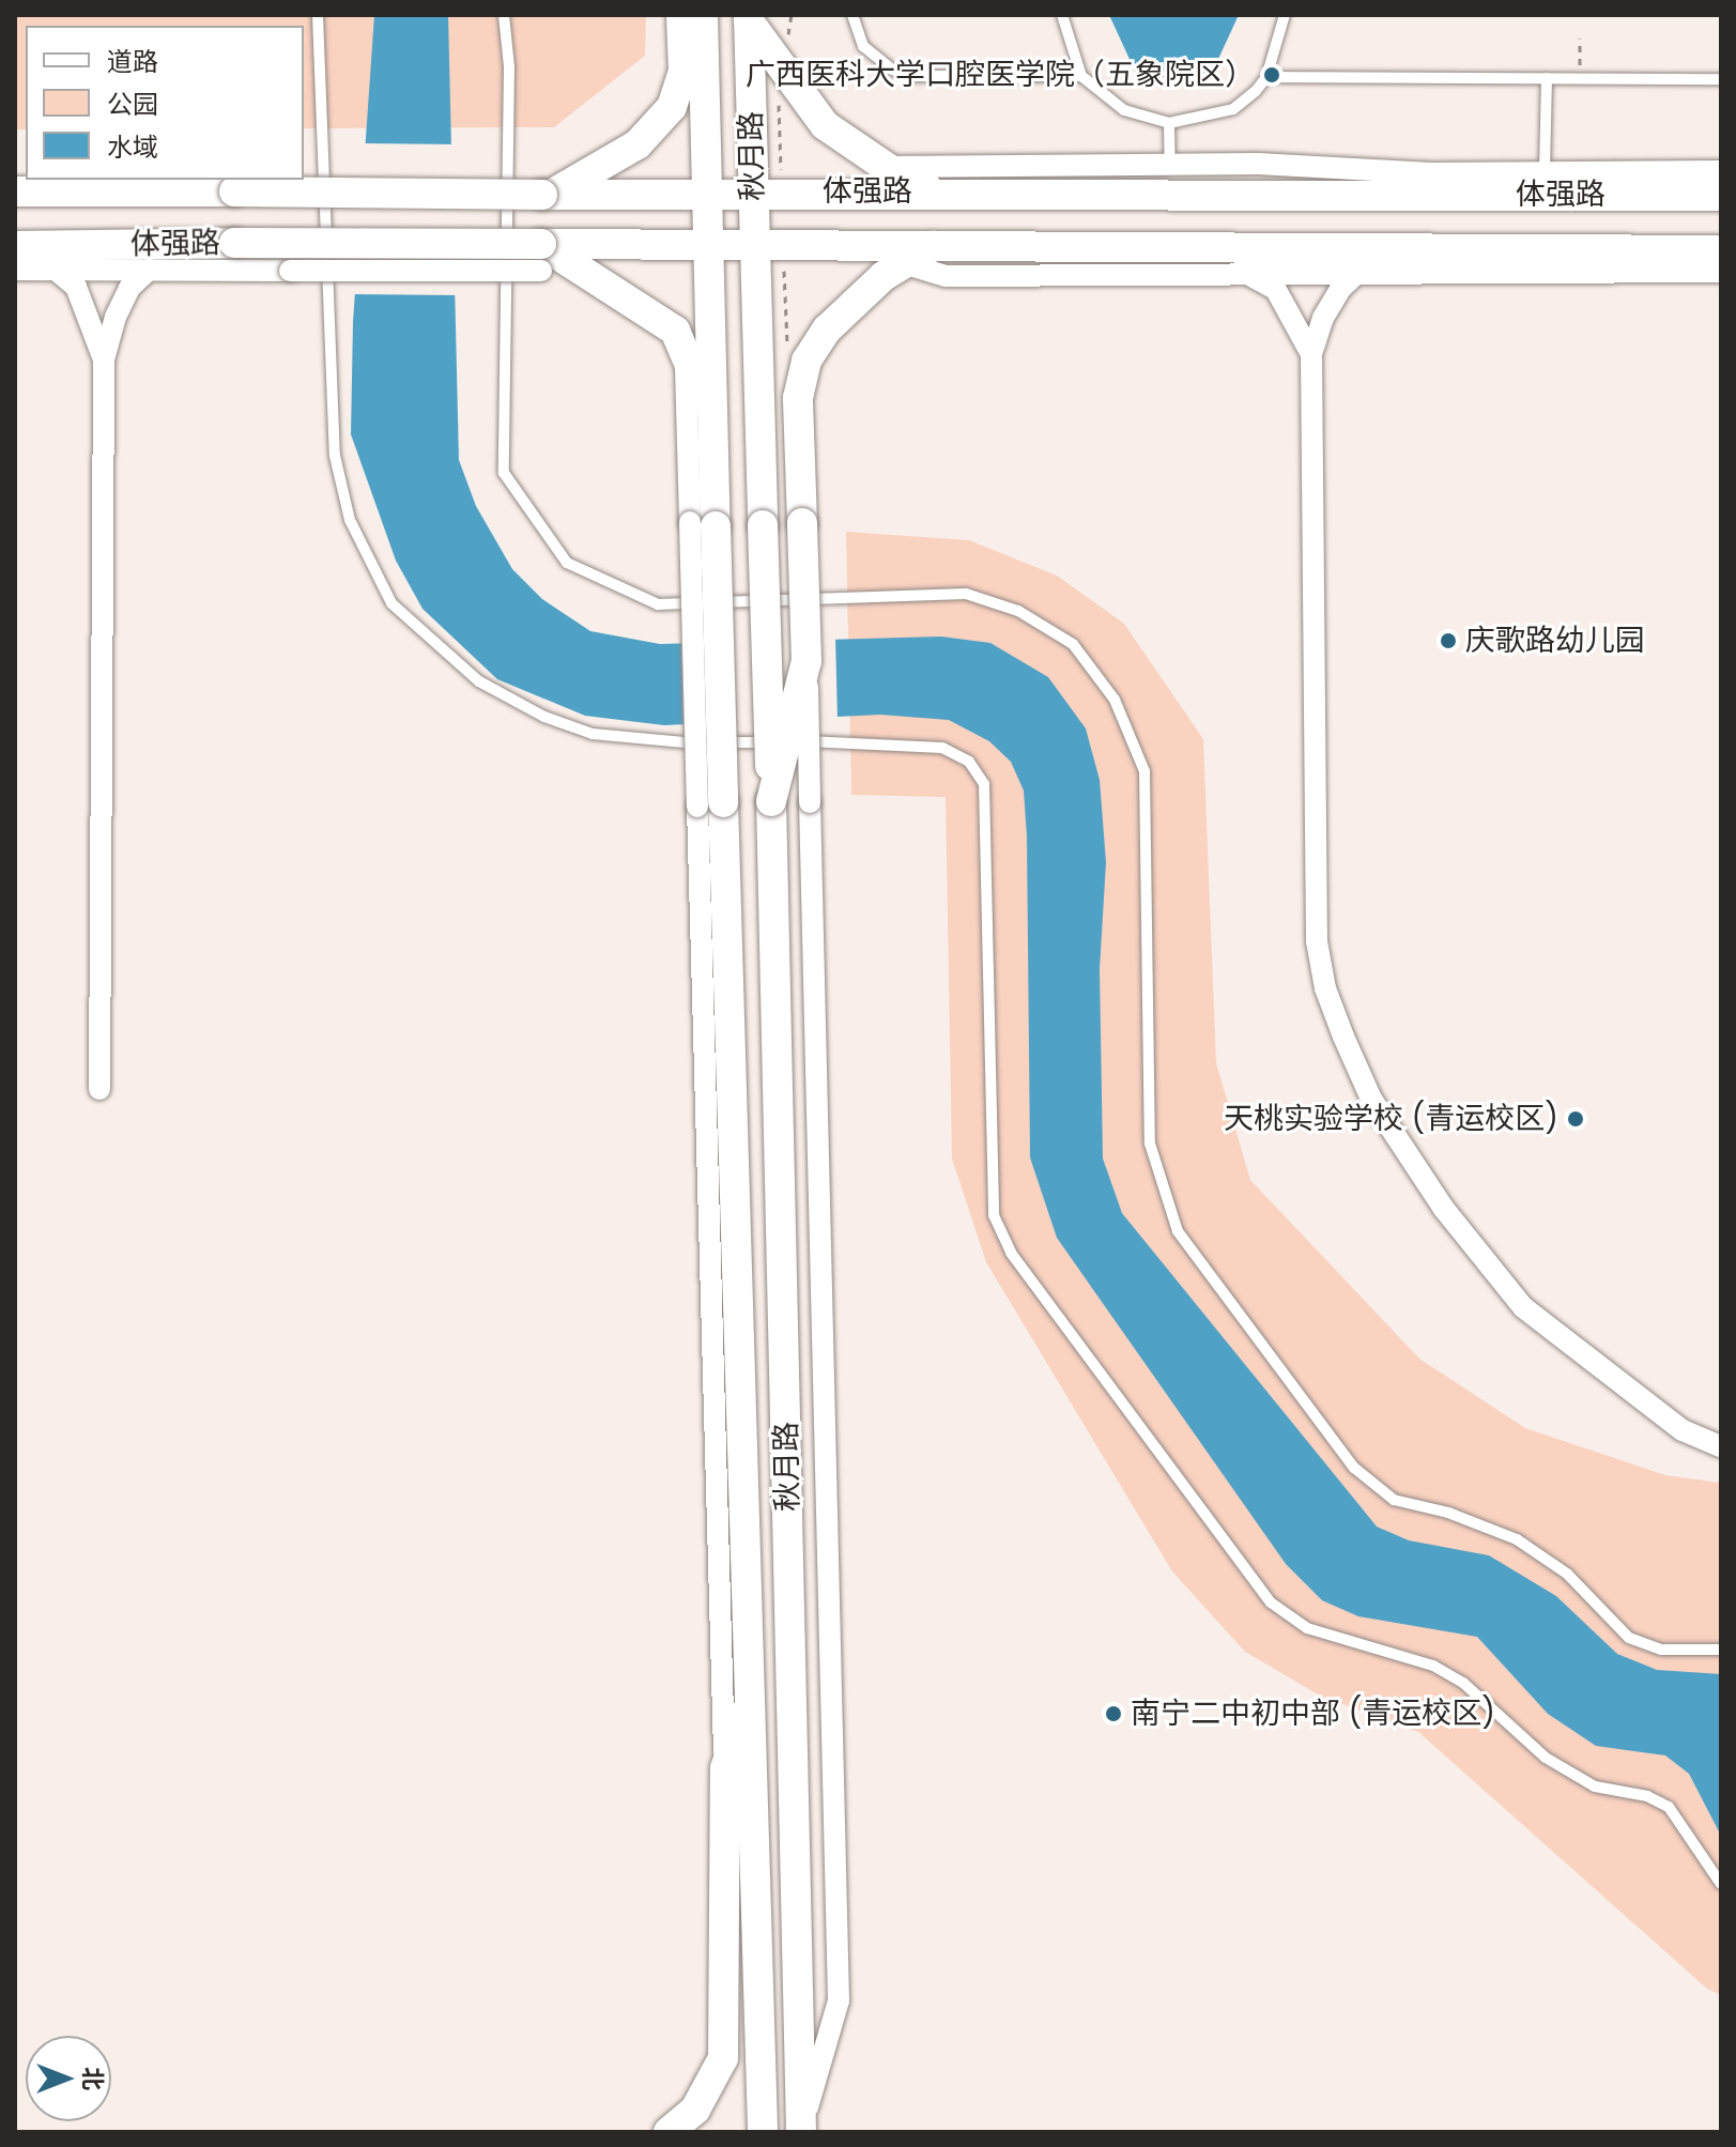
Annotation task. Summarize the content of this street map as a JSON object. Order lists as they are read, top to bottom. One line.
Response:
{"streets":{"main road":["秋月路","体强路"]},"crossings":[["秋月路","体强路"]],"places":["广西医科大学口腔医学院（五象院区）","庆歌路幼儿园","天桃实验学校 (青运校区)","南宁二中初中部 (青运校区)"],"legend":["道路","公园","水域"],"north":"right"}
